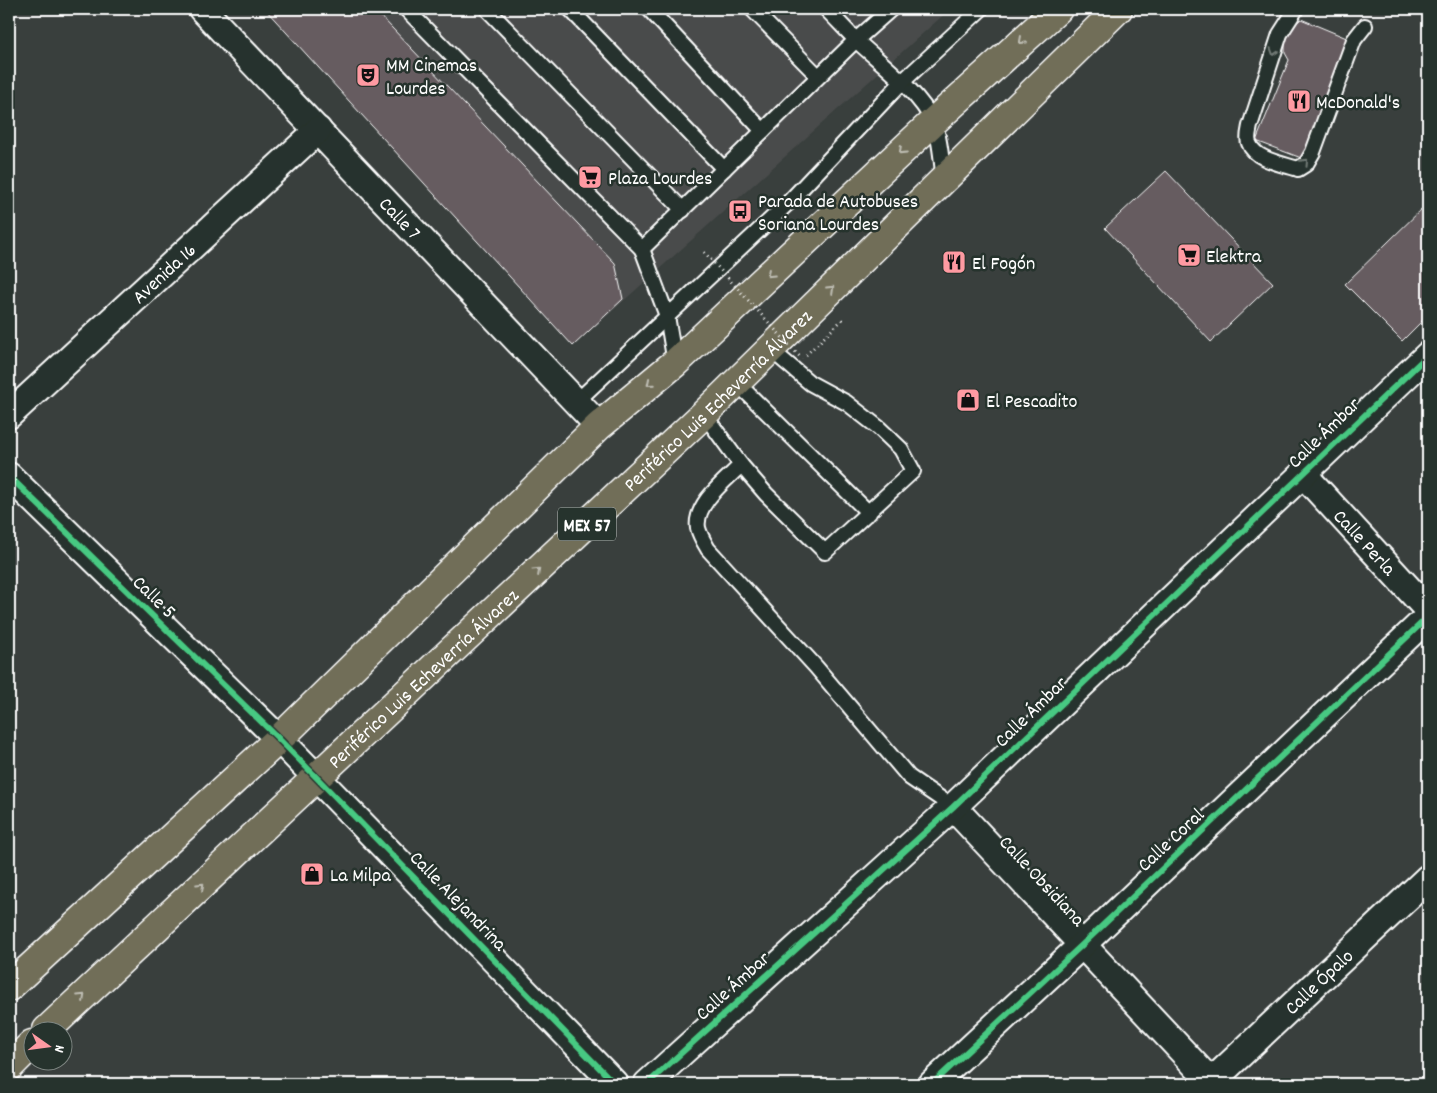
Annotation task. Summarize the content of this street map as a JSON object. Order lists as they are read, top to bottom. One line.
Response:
{"streets":{"main road":["Periférico Luis Echeverría Álvarez","MEX 57"],"street":["Calle 7","Avenida 16","Calle Ámbar","Calle Perla","Calle 5","Calle Coral","Calle Obsidiana","Calle Alejandrina","Calle Ópalo"]},"crossings":[["Calle 7","Avenida 16"],["Calle 7","MEX 57"],["Periférico Luis Echeverría Álvarez","Calle Alejandrina"],["Calle Ámbar","Calle Perla"],["Calle Ámbar","Calle Obsidiana"],["MEX 57","Calle 5"],["MEX 57","Calle Alejandrina"],["Calle 5","Calle Alejandrina"],["Calle Coral","Calle Obsidiana"],["Calle Obsidiana","Calle Ópalo"]],"places":{"theatre":["MM Cinemas Lourdes"],"restaurant":["McDonald's","El Fogón"],"supermarket":["Plaza Lourdes","Elektra"],"bus stop":["Parada de Autobuses Soriana Lourdes"],"shop":["El Pescadito","La Milpa"]},"north":"right"}
